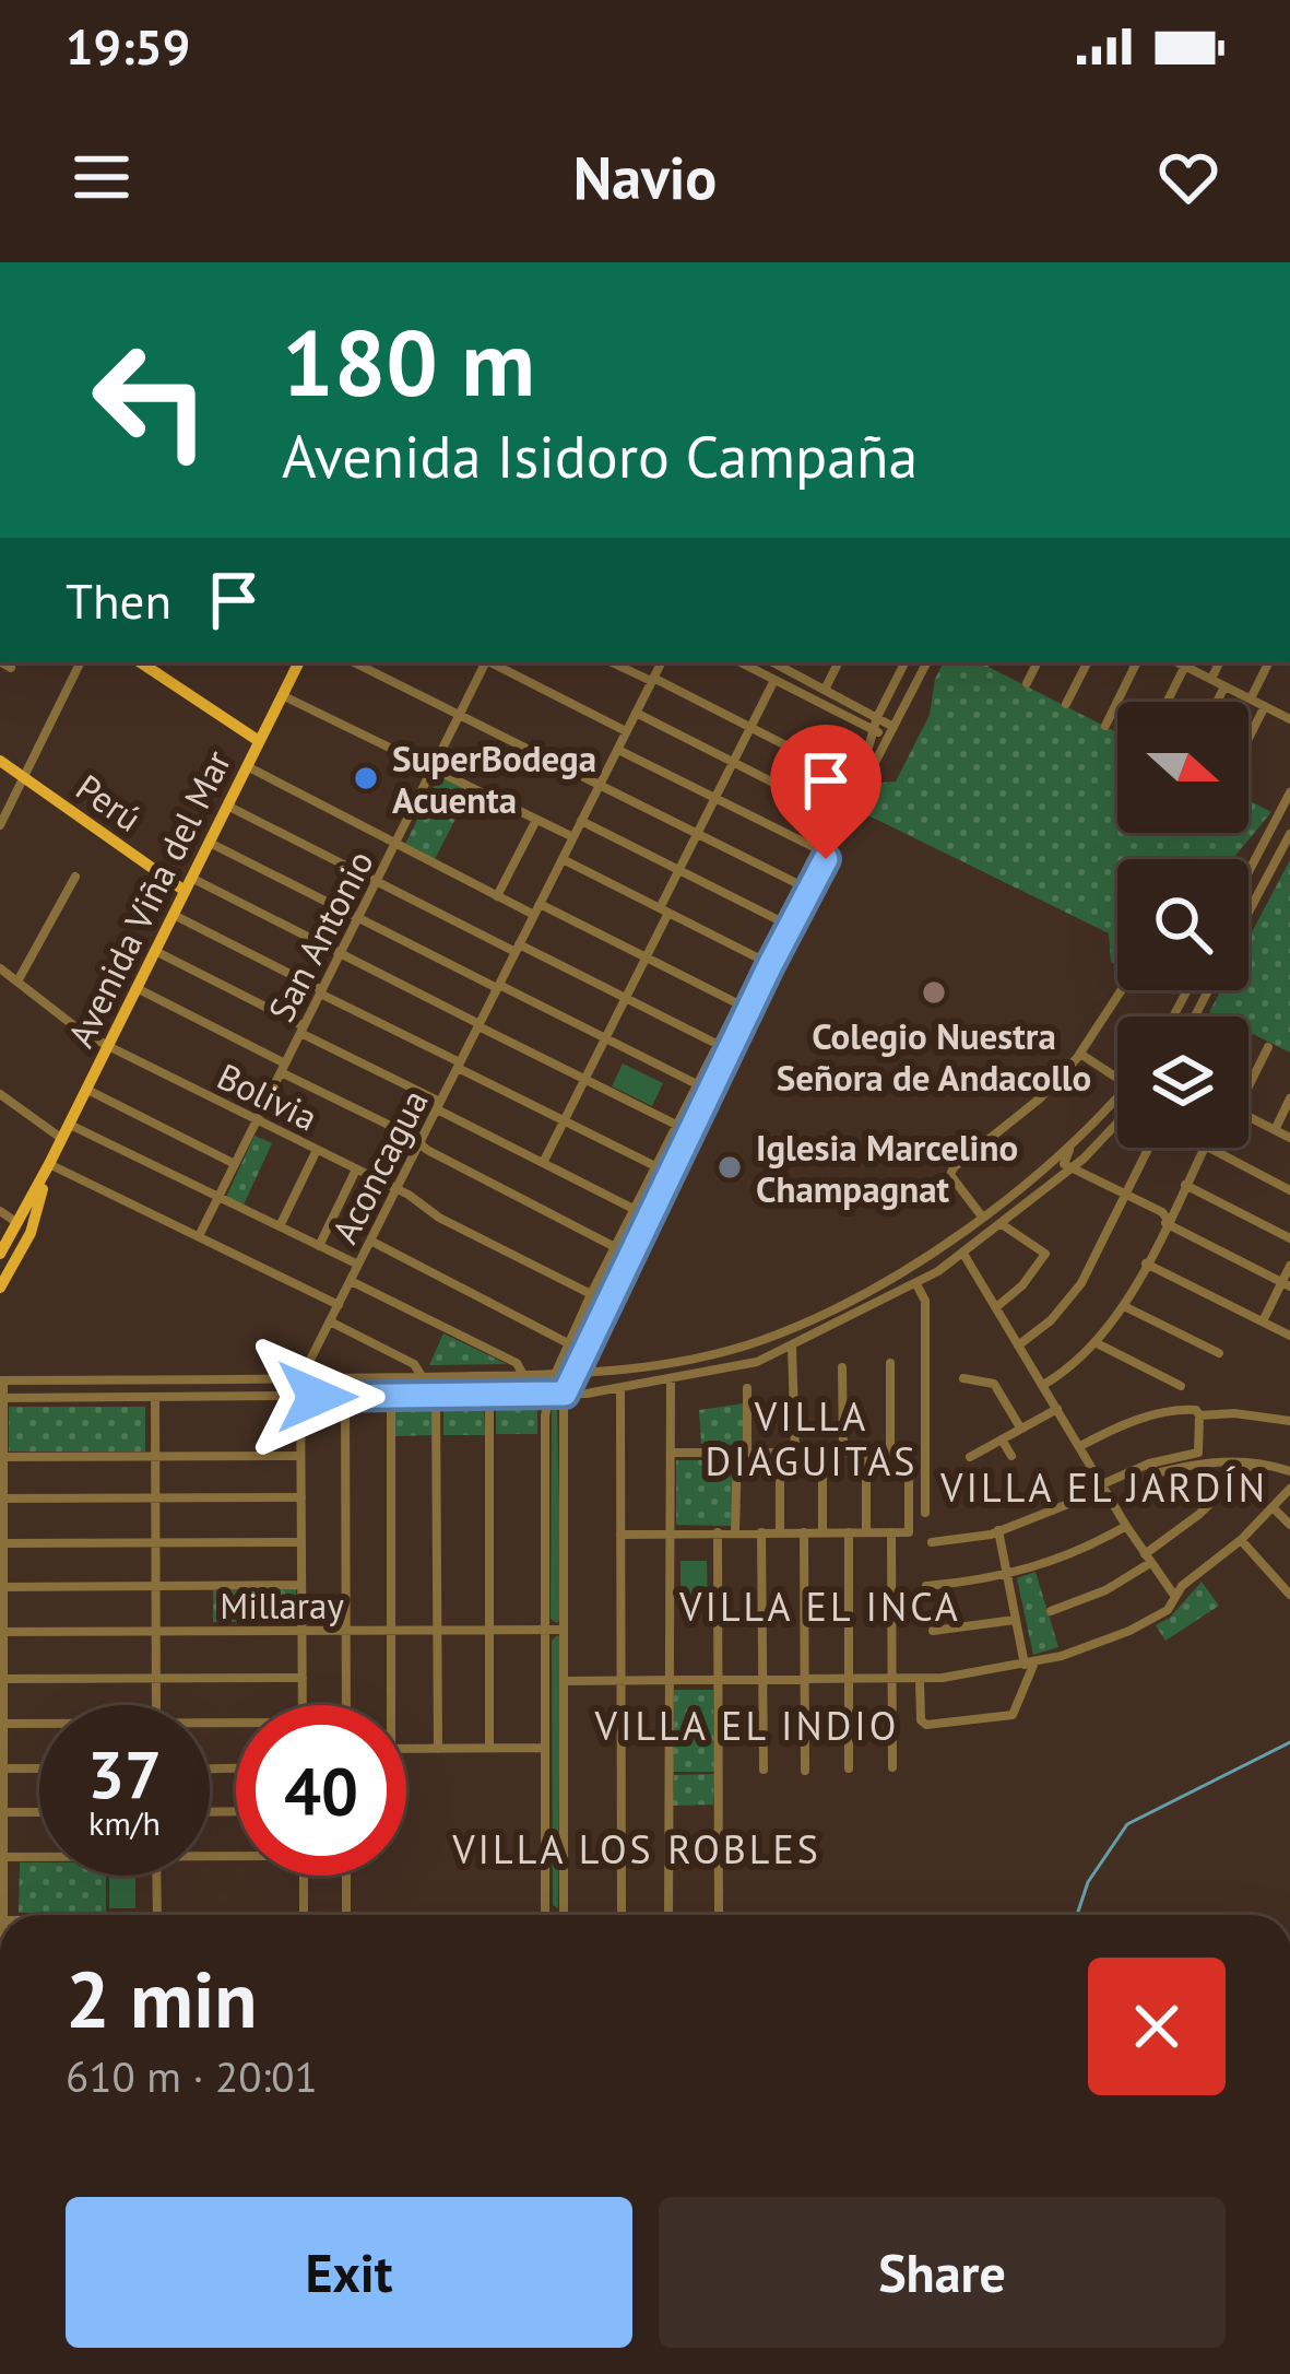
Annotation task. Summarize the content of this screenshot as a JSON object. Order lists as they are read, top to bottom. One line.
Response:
{"streets":{"main road":["Perú","Avenida Viña del Mar"],"street":["San Antonio","Bolivia","Aconcagua","Millaray"]},"crossings":[["Perú","Avenida Viña del Mar"],["Avenida Viña del Mar","Bolivia"],["San Antonio","Bolivia"],["Bolivia","Aconcagua"],["Aconcagua","Millaray"]],"districts":["VILLA DIAGUITAS","VILLA EL JARDÍN","VILLA EL INCA","VILLA EL INDIO","VILLA LOS ROBLES"],"places":["SuperBodega Acuenta","Colegio Nuestra Señora de Andacollo","Iglesia Marcelino Champagnat"],"north":"right","page":{"status":"19:59","header":"Navio","turn":["180 m","Avenida Isidoro Campaña"],"then":"Then","speed":"37 km/h","limit":"40","heading":["2 min","610 m · 20:01"],"buttons":["Exit","Share"]}}
